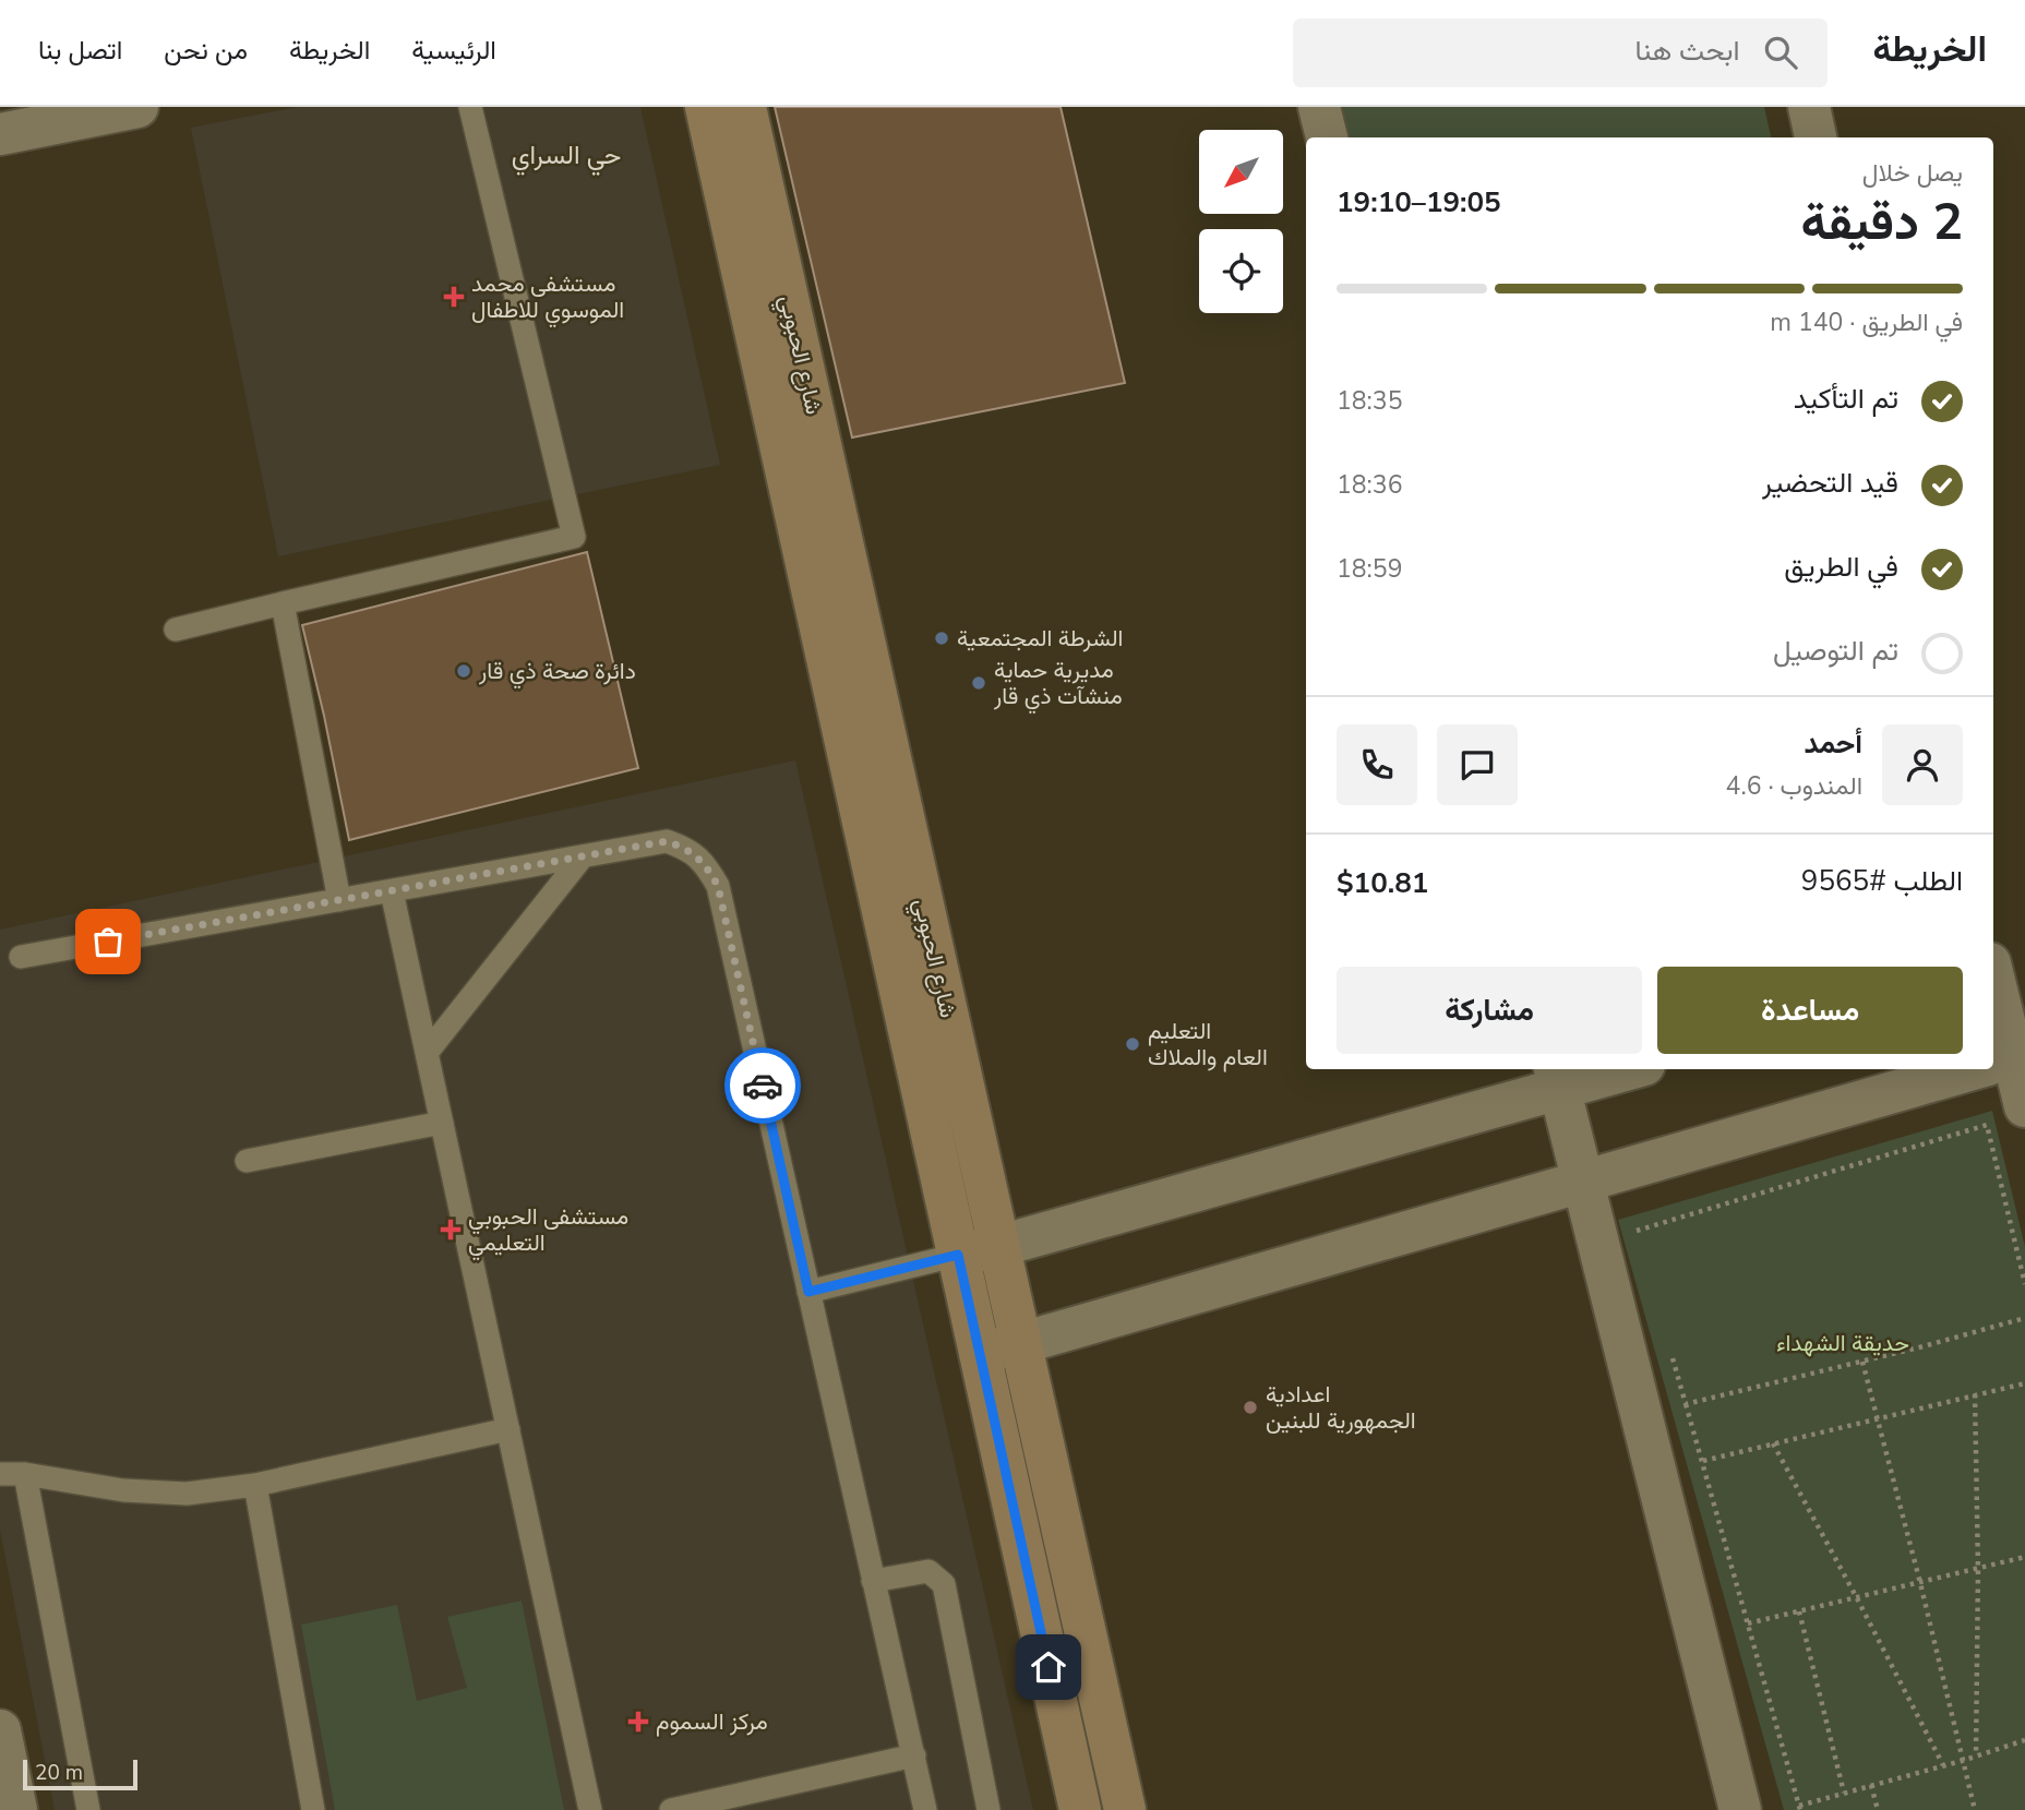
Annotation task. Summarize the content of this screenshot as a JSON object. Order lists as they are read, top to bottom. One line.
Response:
{"streets":{"main road":["شارع الحبوبي"]},"districts":["حي السراي"],"parks":["حديقة الشهداء"],"places":{"health":["مستشفى محمد الموسوي للاطفال","مستشفى الحبوبي التعليمي","مركز السموم"],"other":["الشرطة المجتمعية","دائرة صحة ذي قار","مديرية حماية منشآت ذي قار","التعليم العام والملاك","اعدادية الجمهورية للبنين"]},"scale_bar":"20 m","north":"bottom left","page":{"header":"الخريطة","search":"ابحث هنا","nav":["الرئيسية","الخريطة","من نحن","اتصل بنا"],"heading":["2 دقيقة","يصل خلال","19:05–19:10"],"panel":["أحمد","المندوب · 4.6","الطلب #9565","$10.81"],"bar":"في الطريق · 140 m","list":[["تم التأكيد","18:35"],["قيد التحضير","18:36"],["في الطريق","18:59"],"تم التوصيل"],"buttons":["مساعدة","مشاركة"],"scale":"20 m"}}
